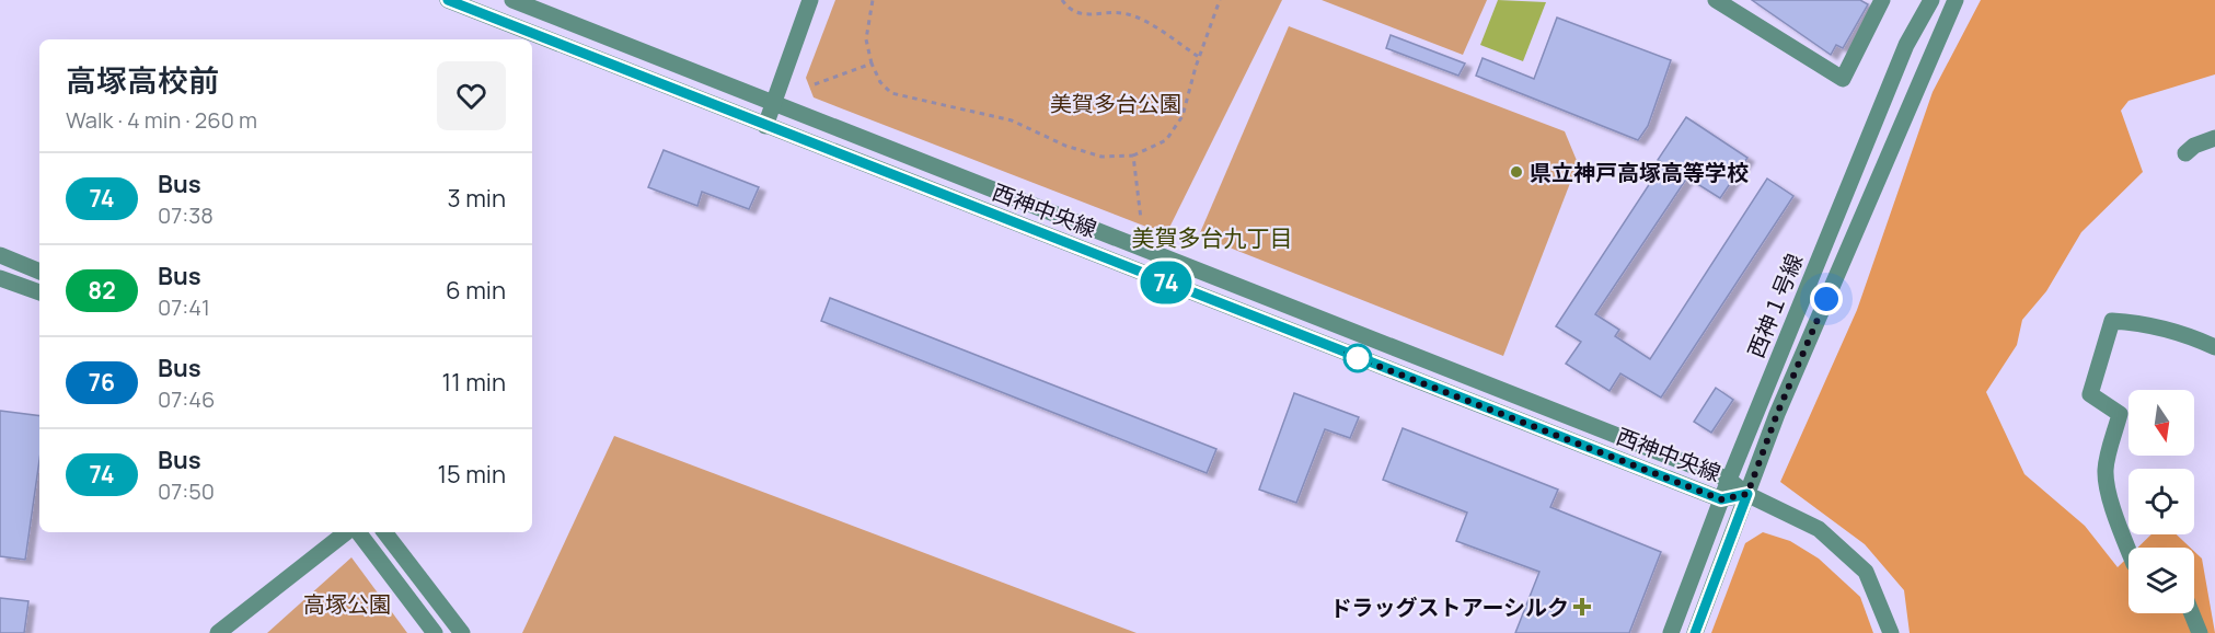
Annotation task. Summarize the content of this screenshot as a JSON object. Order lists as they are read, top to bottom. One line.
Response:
{"streets":{"street":["西神中央線","西神１号線"]},"crossings":[["西神中央線","西神１号線"]],"districts":["美賀多台九丁目"],"parks":["美賀多台公園","高塚公園"],"places":{"other":["県立神戸高塚高等学校"],"health":["ドラッグストアーシルク"]},"lines":["bus line 74"],"north":"bottom","page":{"on_map":"74","heading":["高塚高校前","Walk · 4 min · 260 m"],"list":[{"mark":"74","name":"Bus","note":"07:38","value":"3 min"},{"mark":"82","name":"Bus","note":"07:41","value":"6 min"},{"mark":"76","name":"Bus","note":"07:46","value":"11 min"},{"mark":"74","name":"Bus","note":"07:50","value":"15 min"}]}}
